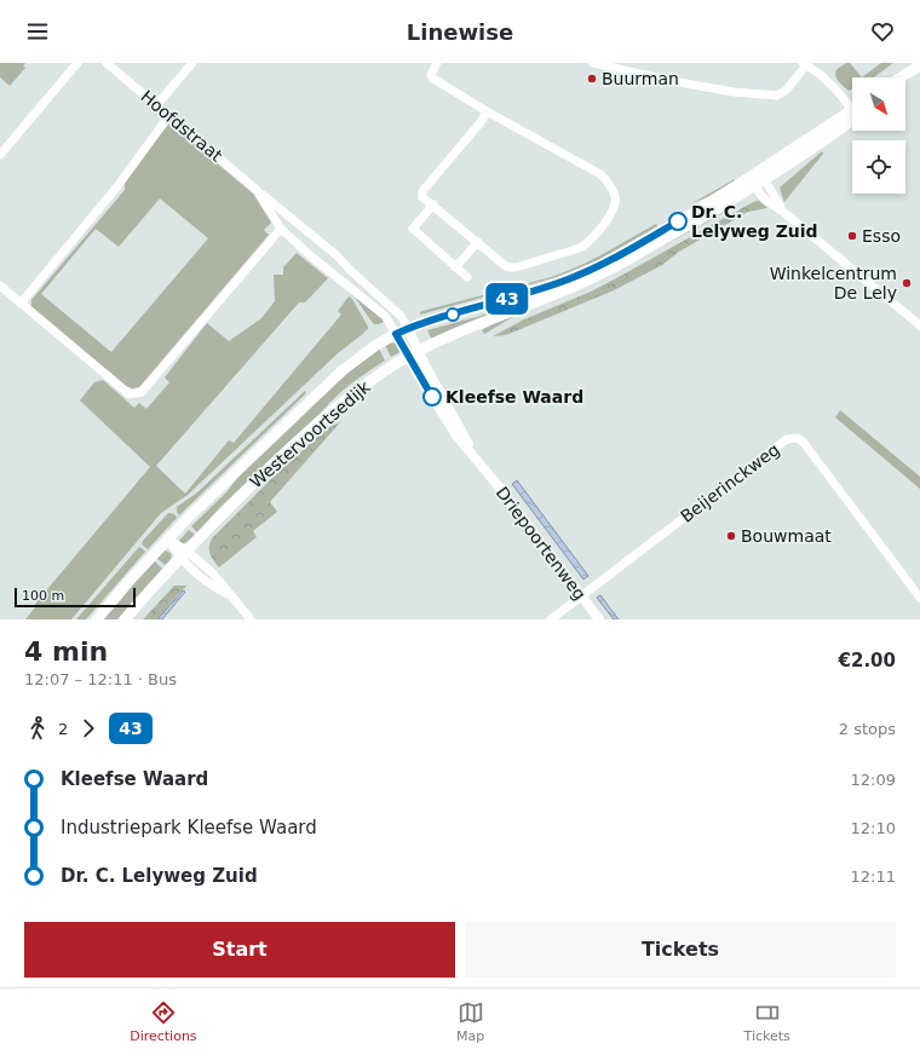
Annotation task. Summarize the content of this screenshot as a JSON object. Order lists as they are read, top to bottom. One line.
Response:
{"streets":{"main road":["Westervoortsedijk"],"street":["Hoofdstraat","Beijerinckweg","Driepoortenweg"]},"crossings":[["Westervoortsedijk","Driepoortenweg"],["Beijerinckweg","Driepoortenweg"]],"places":["Buurman","Dr. C. Lelyweg Zuid","Esso","Winkelcentrum De Lely","Kleefse Waard","Bouwmaat"],"lines":["bus line 43"],"scale_bar":"100 m","north":"bottom right","page":{"header":"Linewise","on_map":"43","scale":"100 m","heading":["4 min","12:07 – 12:11 · Bus","€2.00"],"legs":["2","43","2 stops"],"list":[{"name":"Kleefse Waard","value":"12:09"},{"name":"Industriepark Kleefse Waard","value":"12:10"},{"name":"Dr. C. Lelyweg Zuid","value":"12:11"}],"buttons":["Start","Tickets"],"tabs":["Directions","Map","Tickets"]}}
